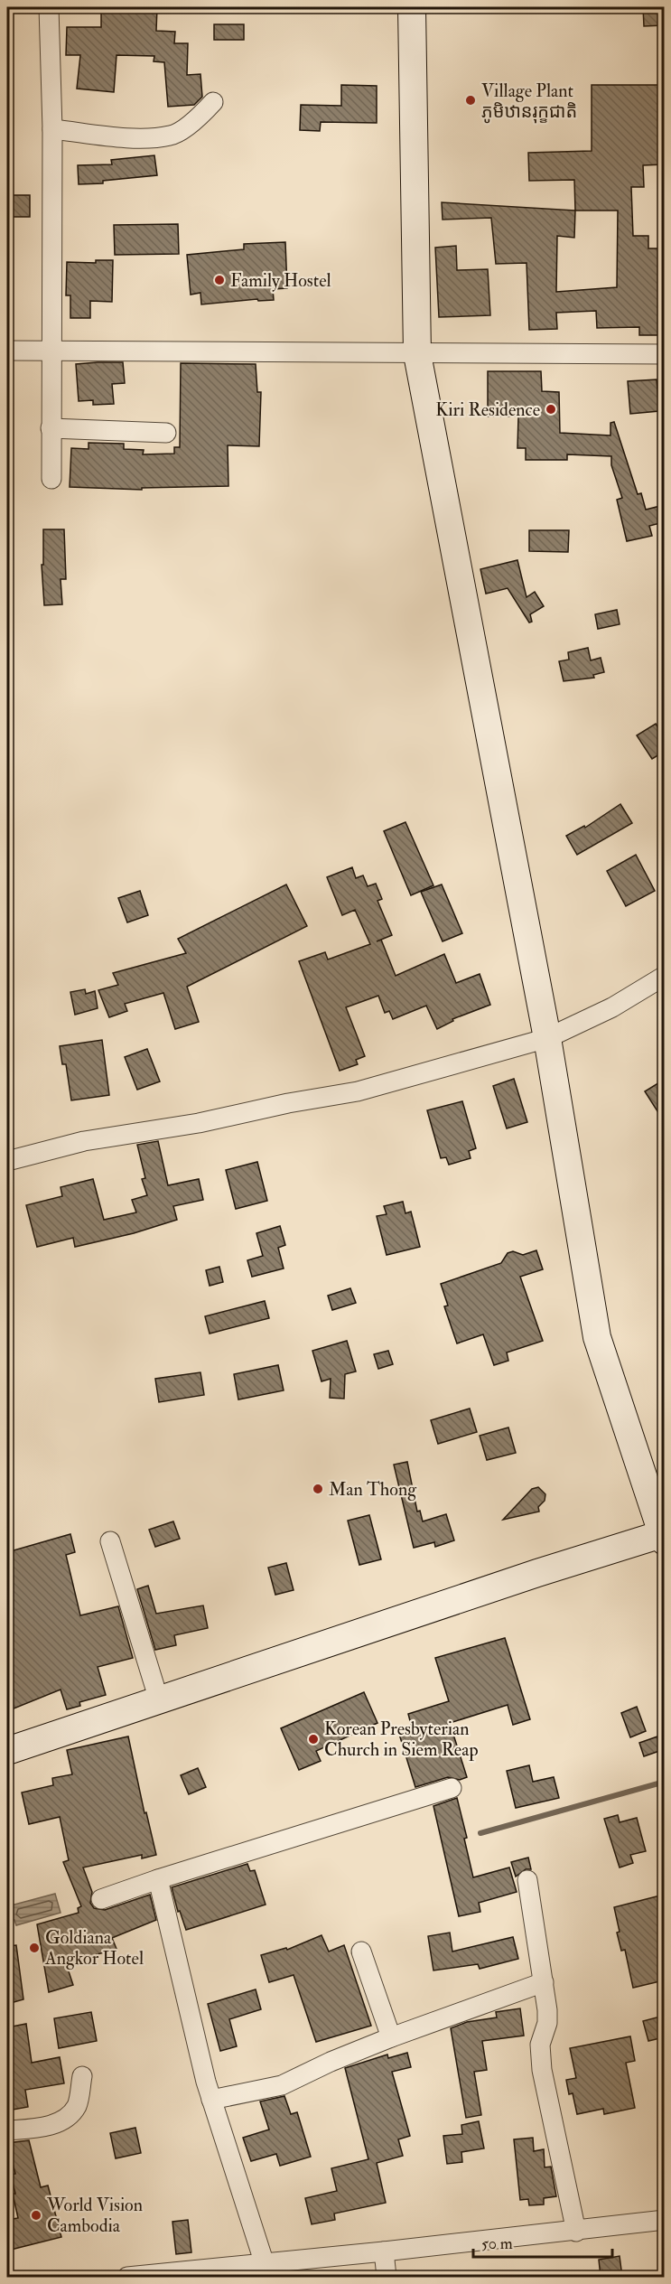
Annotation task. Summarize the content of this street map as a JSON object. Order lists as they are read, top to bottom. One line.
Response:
{"places":["Village Plant ភូមិឋានរុក្ខជាតិ","Family Hostel","Kiri Residence","Man Thong","Korean Presbyterian Church in Siem Reap","Goldiana Angkor Hotel","World Vision Cambodia"],"scale_bar":"50 m"}
